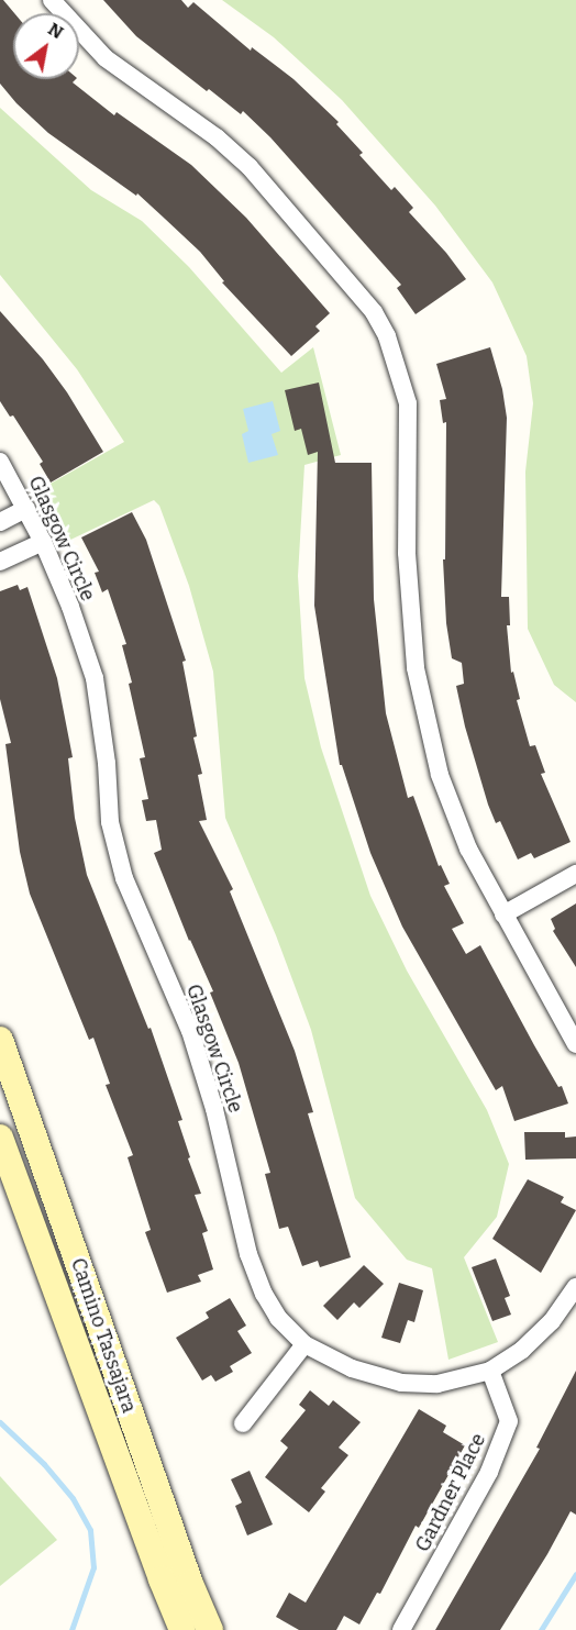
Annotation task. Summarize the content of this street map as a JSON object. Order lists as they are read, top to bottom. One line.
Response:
{"streets":{"main road":["Camino Tassajara"],"street":["Glasgow Circle","Gardner Place"]},"crossings":[["Glasgow Circle","Gardner Place"]],"north":"top right"}
